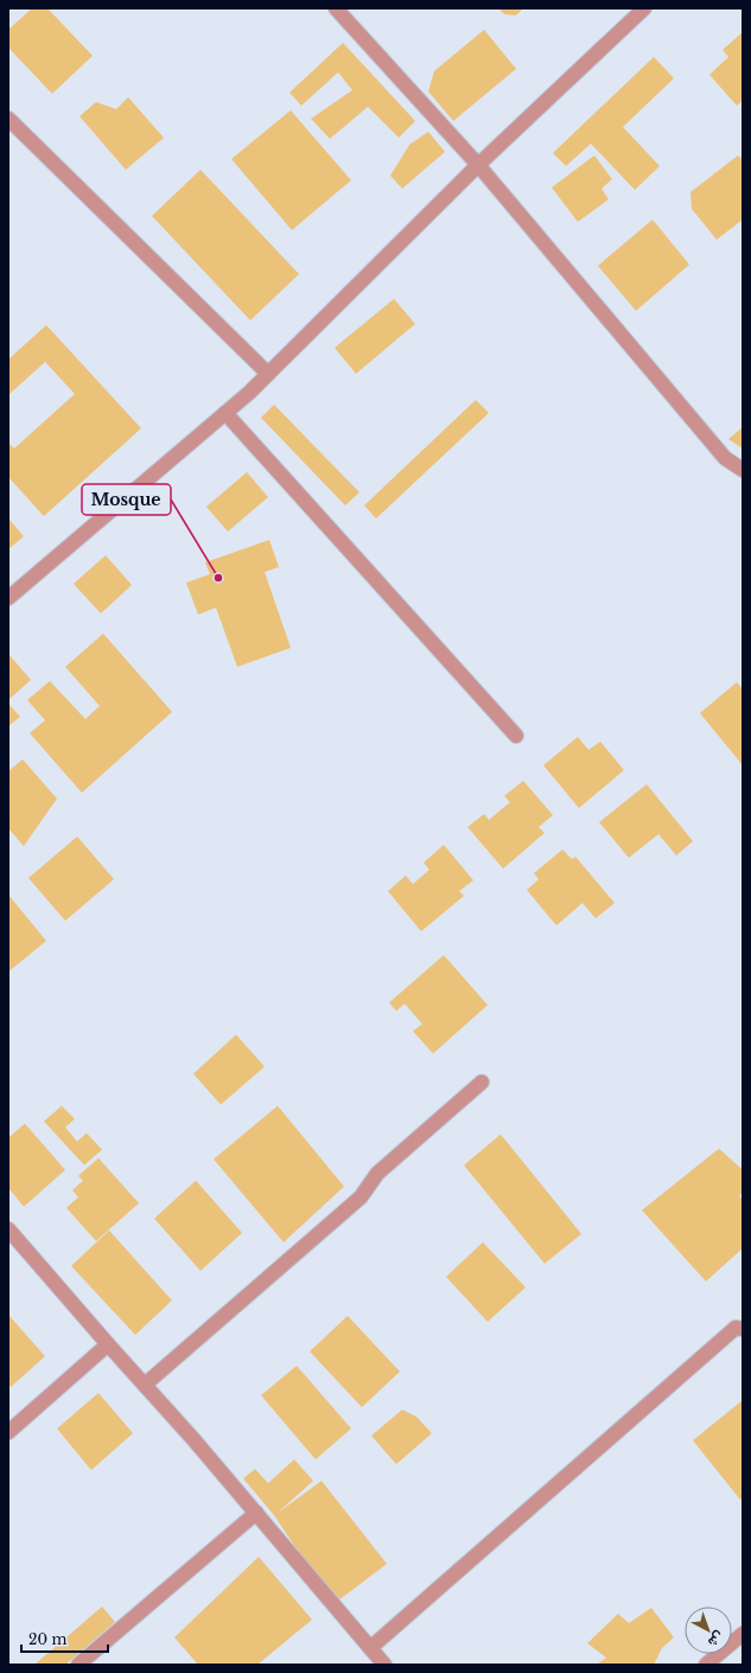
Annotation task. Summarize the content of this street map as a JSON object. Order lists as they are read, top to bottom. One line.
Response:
{"places":["Mosque"],"scale_bar":"20 m","north":"bottom right"}
